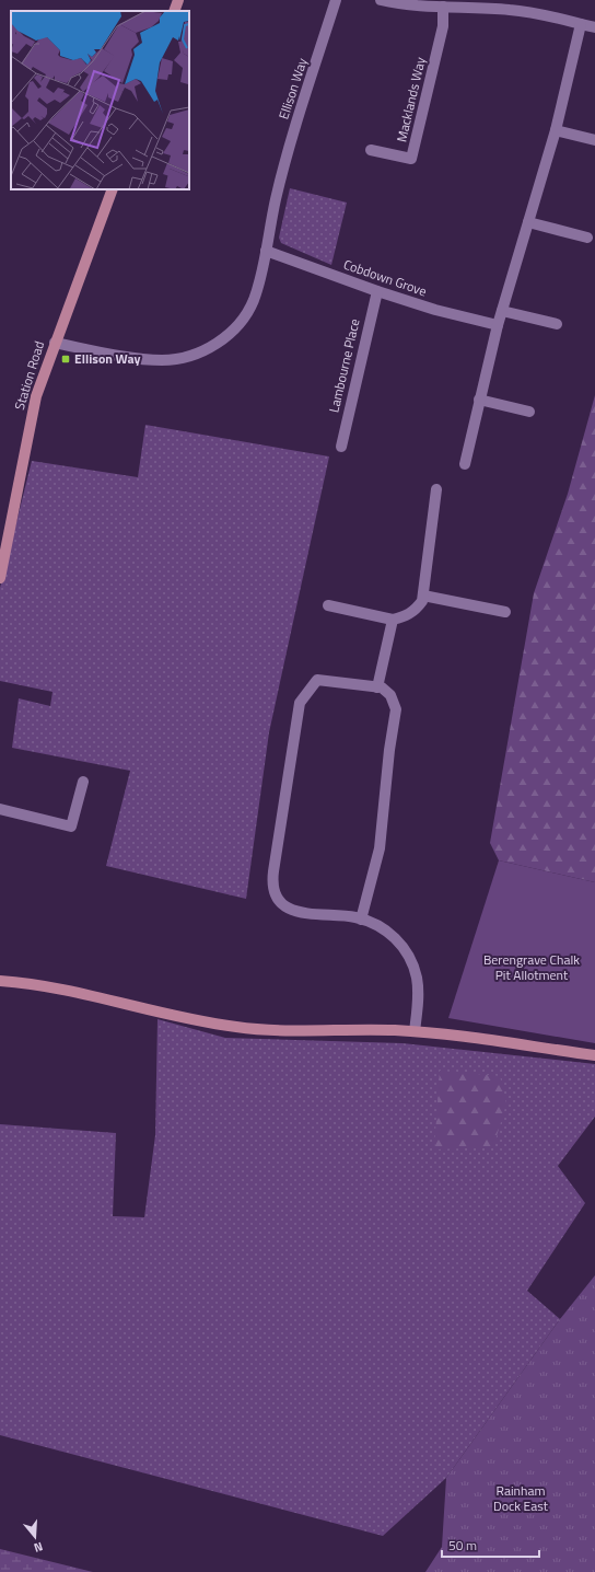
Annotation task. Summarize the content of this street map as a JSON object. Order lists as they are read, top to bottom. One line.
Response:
{"streets":{"main road":["Station Road"],"street":["Ellison Way","Macklands Way","Cobdown Grove","Lambourne Place"]},"crossings":[["Ellison Way","Cobdown Grove"],["Ellison Way","Station Road"],["Cobdown Grove","Lambourne Place"]],"parks":["Berengrave Chalk Pit Allotment","Rainham Dock East"],"places":{"transit":["Ellison Way"]},"scale_bar":"50 m","north":"bottom"}
